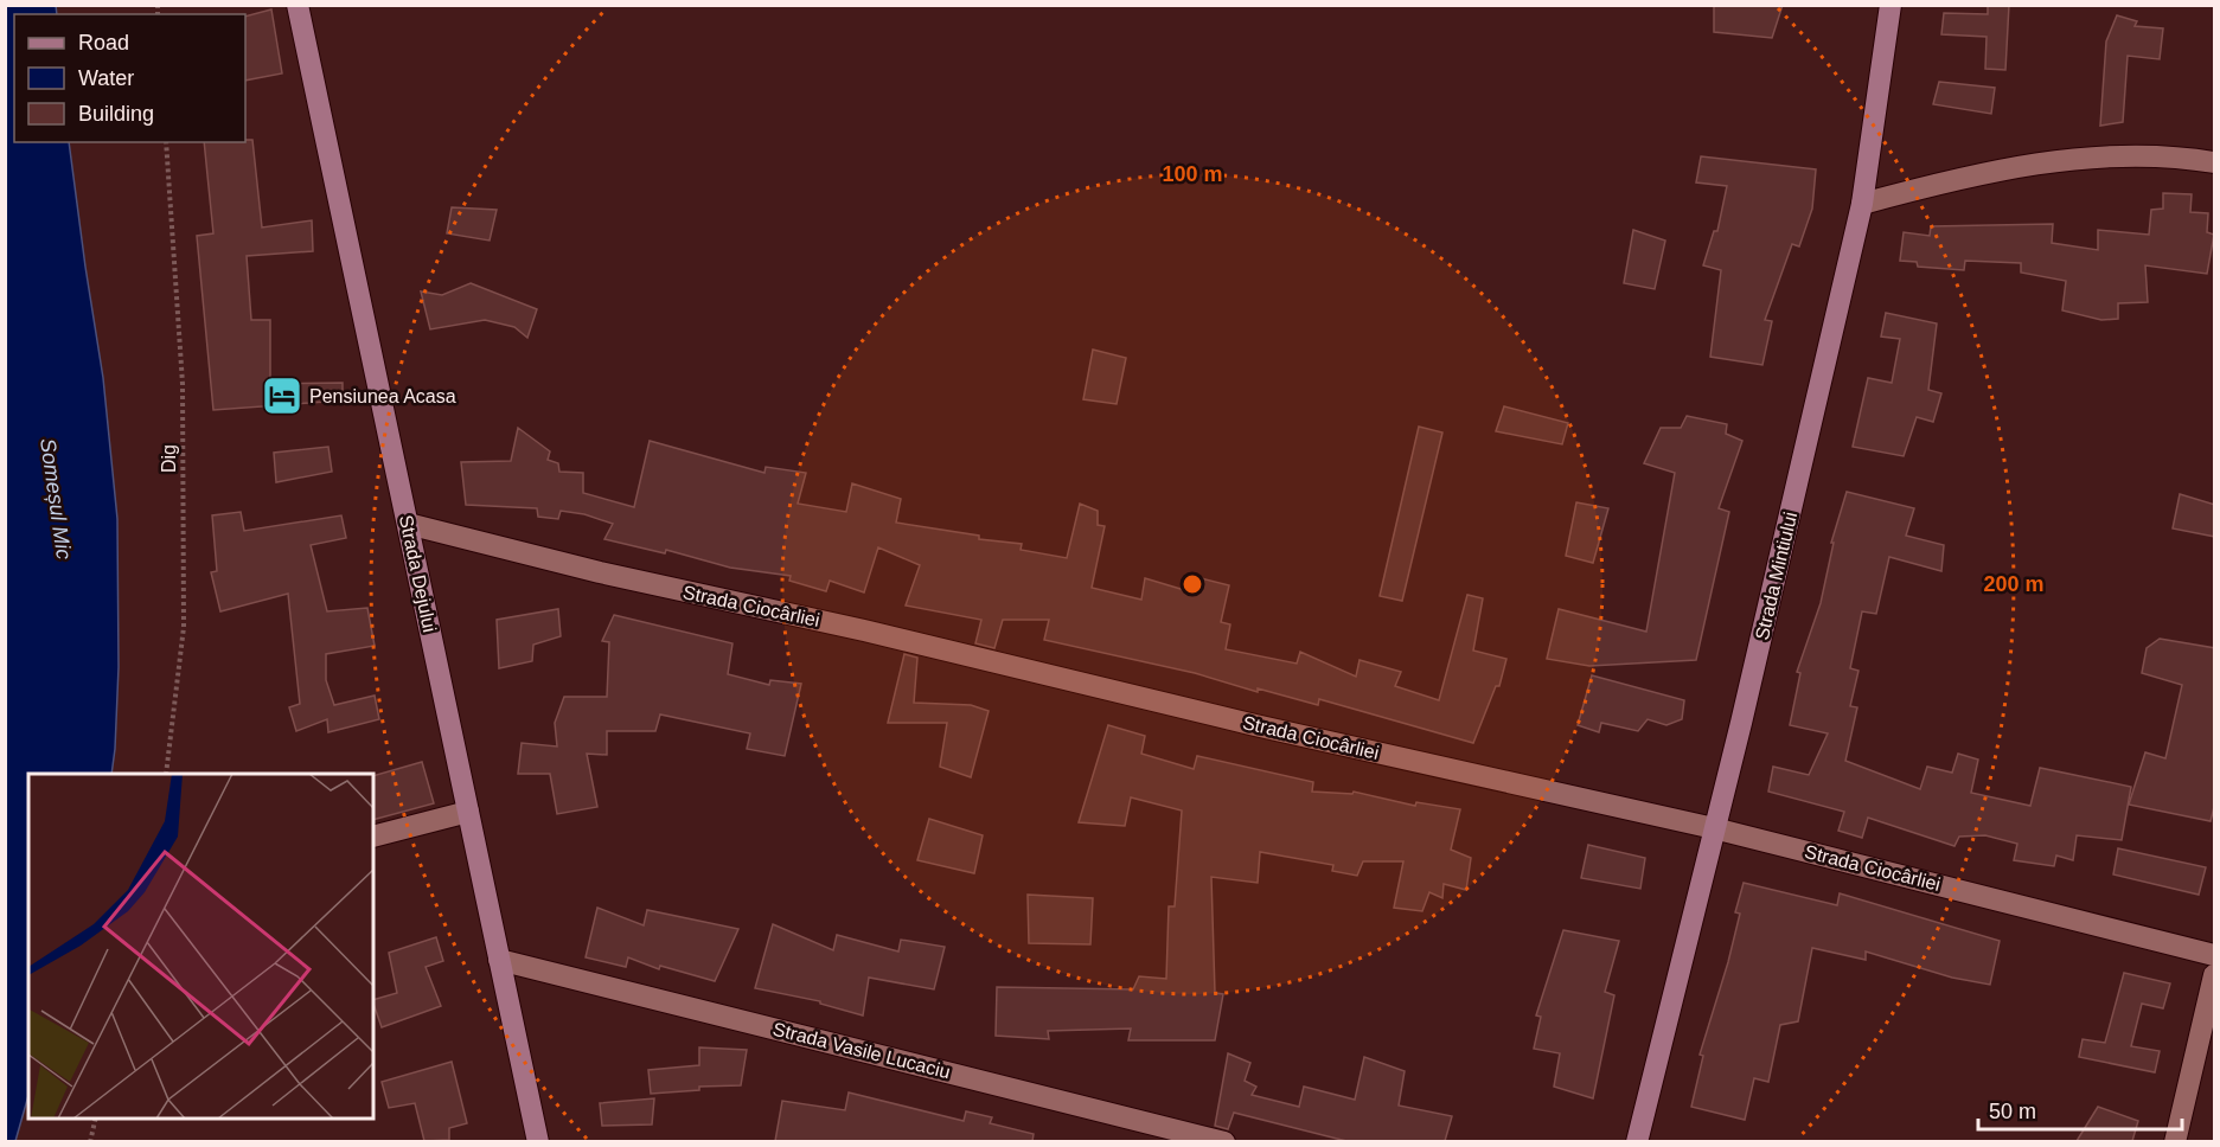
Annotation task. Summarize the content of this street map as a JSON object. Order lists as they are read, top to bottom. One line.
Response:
{"streets":{"main road":["Strada Dejului","Strada Mintiului"],"street":["Strada Ciocârliei","Strada Vasile Lucaciu"],"path":["Dig"]},"crossings":[["Strada Dejului","Strada Ciocârliei"],["Strada Dejului","Strada Vasile Lucaciu"],["Strada Mintiului","Strada Ciocârliei"]],"water":["Someșul Mic"],"places":{"hotel":["Pensiunea Acasa"]},"legend":["Road","Water","Building"],"scale_bar":"50 m","rings":["100 m","200 m"]}
